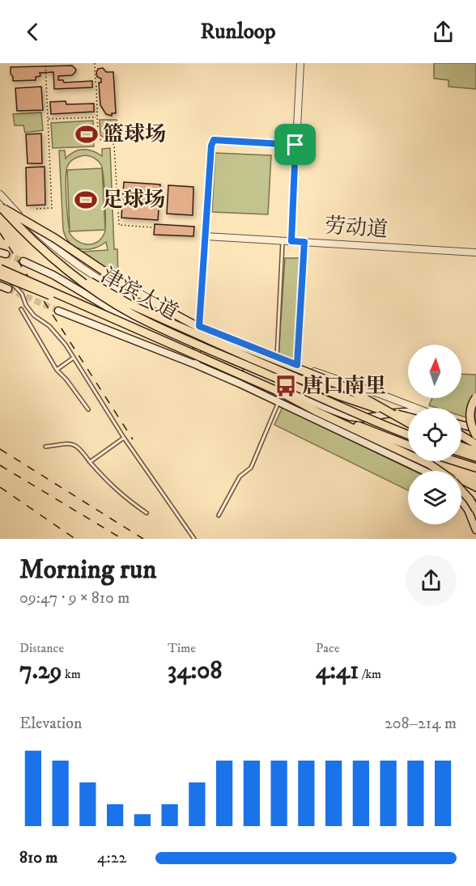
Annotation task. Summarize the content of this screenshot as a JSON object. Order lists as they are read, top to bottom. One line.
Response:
{"streets":{"highway":["津滨大道"],"street":["劳动道"]},"places":{"sports":["篮球场","足球场"],"bus stop":["唐口南里"]},"north":"top","page":{"header":"Runloop","heading":["Morning run","09:47 · 9 × 810 m"],"stats":[["Distance","7.29 km"],["Time","34:08"],["Pace","4:41 /km"]],"chart":["Elevation","208–214 m"],"list":[{"name":"810 m","note":"4:22"}]}}
